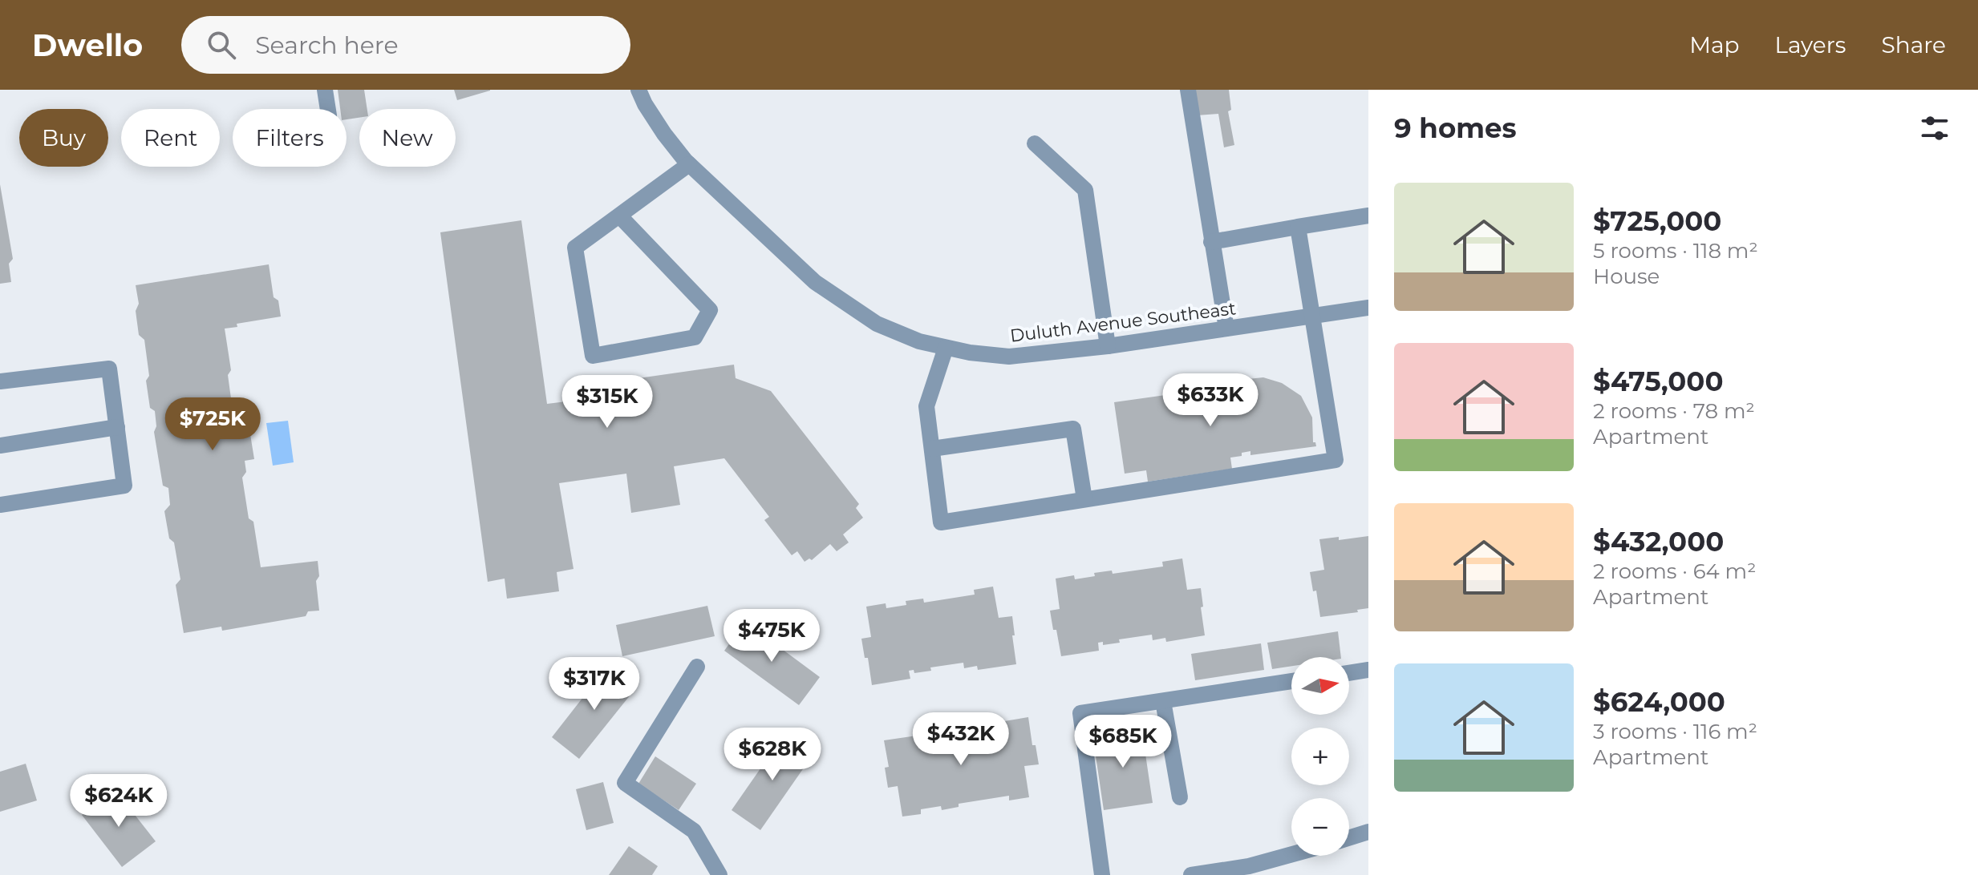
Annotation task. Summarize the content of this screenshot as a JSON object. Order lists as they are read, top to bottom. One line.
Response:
{"streets":{"street":["Duluth Avenue Southeast"]},"north":"right","page":{"header":"Dwello","search":"Search here","nav":["Map","Layers","Share"],"heading":"9 homes","chip":["Buy","Rent","Filters","New"],"list":[{"name":"$725,000","note":"5 rooms · 118 m² · House"},{"name":"$475,000","note":"2 rooms · 78 m² · Apartment"},{"name":"$432,000","note":"2 rooms · 64 m² · Apartment"},{"name":"$624,000","note":"3 rooms · 116 m² · Apartment"}],"price":["$633K","$315K","$725K","$475K","$317K","$432K","$685K","$628K","$624K"],"map_buttons":["+","−"]}}
